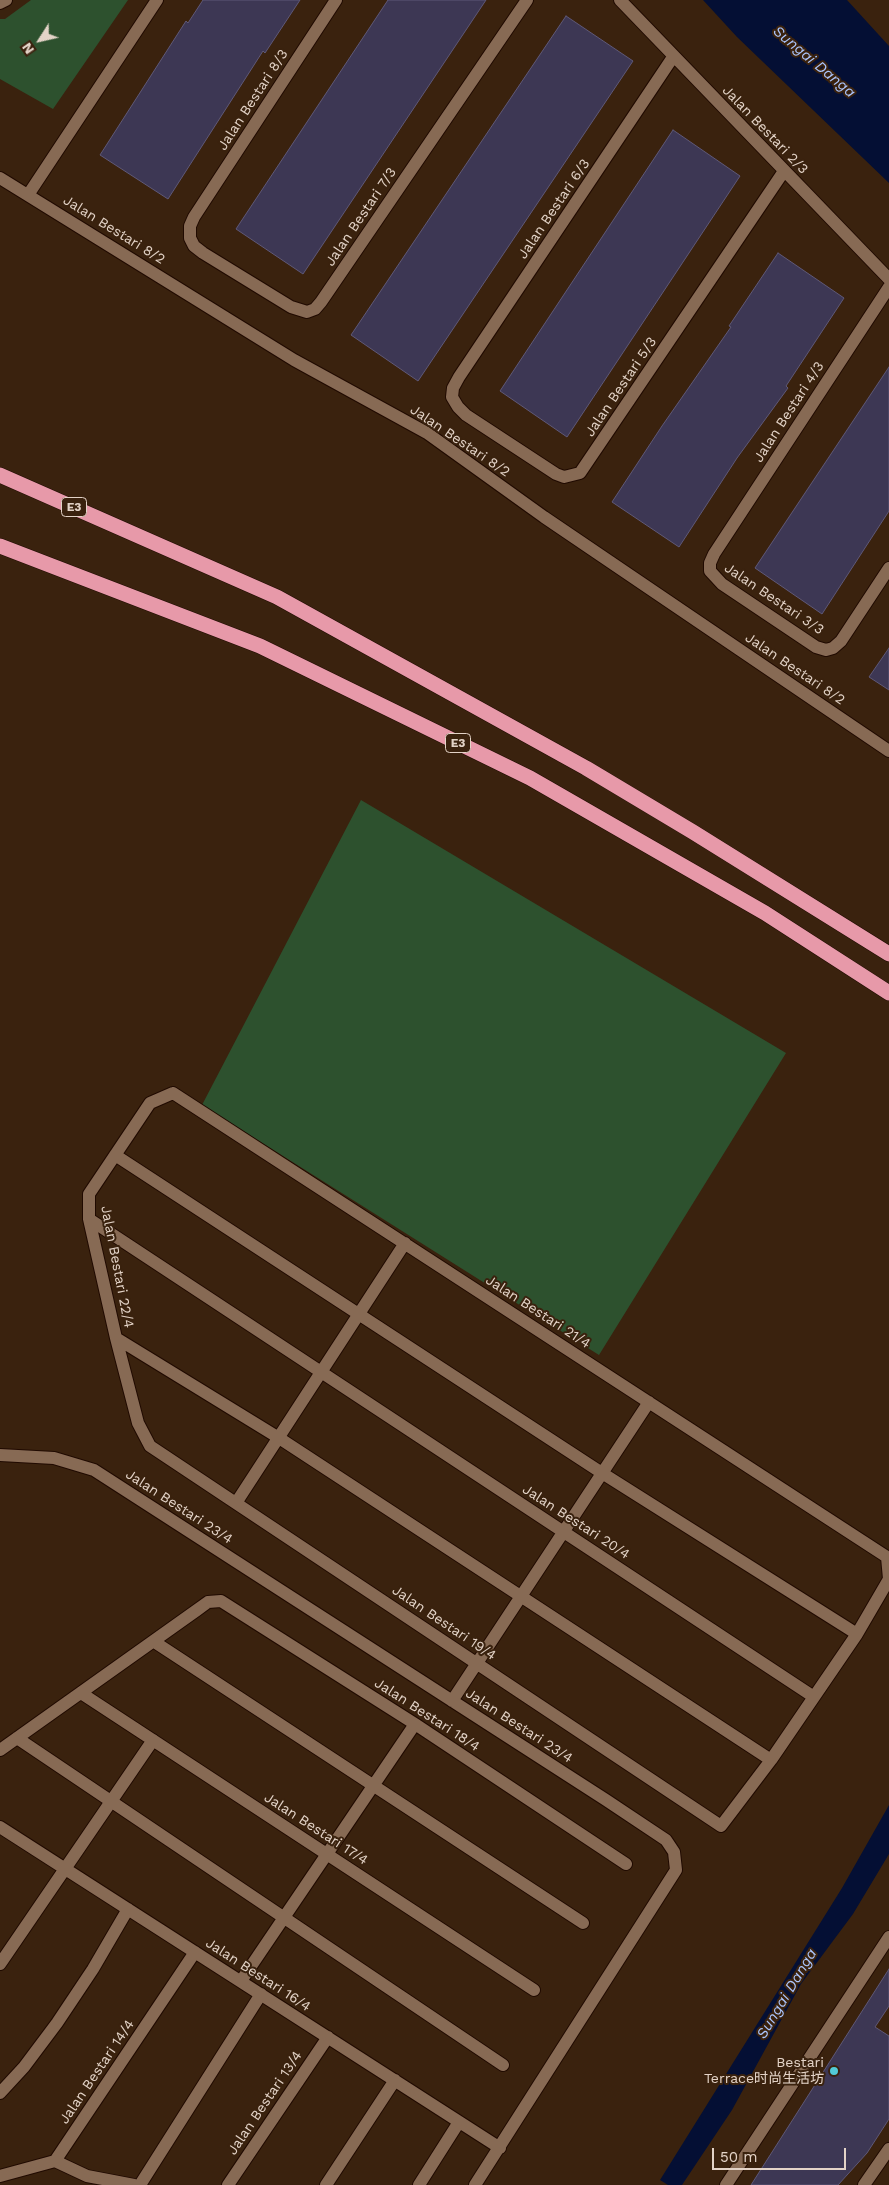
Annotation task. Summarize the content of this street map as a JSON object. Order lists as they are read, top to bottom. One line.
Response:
{"streets":{"highway":["E3"],"street":["Jalan Bestari 8/3","Jalan Bestari 2/3","Jalan Bestari 6/3","Jalan Bestari 7/3","Jalan Bestari 8/2","Jalan Bestari 5/3","Jalan Bestari 4/3","Jalan Bestari 3/3","Jalan Bestari 22/4","Jalan Bestari 21/4","Jalan Bestari 23/4","Jalan Bestari 20/4","Jalan Bestari 19/4","Jalan Bestari 18/4","Jalan Bestari 17/4","Jalan Bestari 16/4","Jalan Bestari 14/4","Jalan Bestari 13/4"]},"crossings":[["Jalan Bestari 8/3","Jalan Bestari 7/3"],["Jalan Bestari 2/3","Jalan Bestari 6/3"],["Jalan Bestari 2/3","Jalan Bestari 5/3"],["Jalan Bestari 6/3","Jalan Bestari 5/3"],["Jalan Bestari 4/3","Jalan Bestari 3/3"],["Jalan Bestari 22/4","Jalan Bestari 21/4"],["Jalan Bestari 22/4","Jalan Bestari 20/4"],["Jalan Bestari 22/4","Jalan Bestari 19/4"],["Jalan Bestari 23/4","Jalan Bestari 16/4"],["Jalan Bestari 16/4","Jalan Bestari 14/4"],["Jalan Bestari 16/4","Jalan Bestari 13/4"]],"water":["Sungai Danga"],"places":["Bestari Terrace时尚生活坊"],"scale_bar":"50 m","north":"bottom left"}
